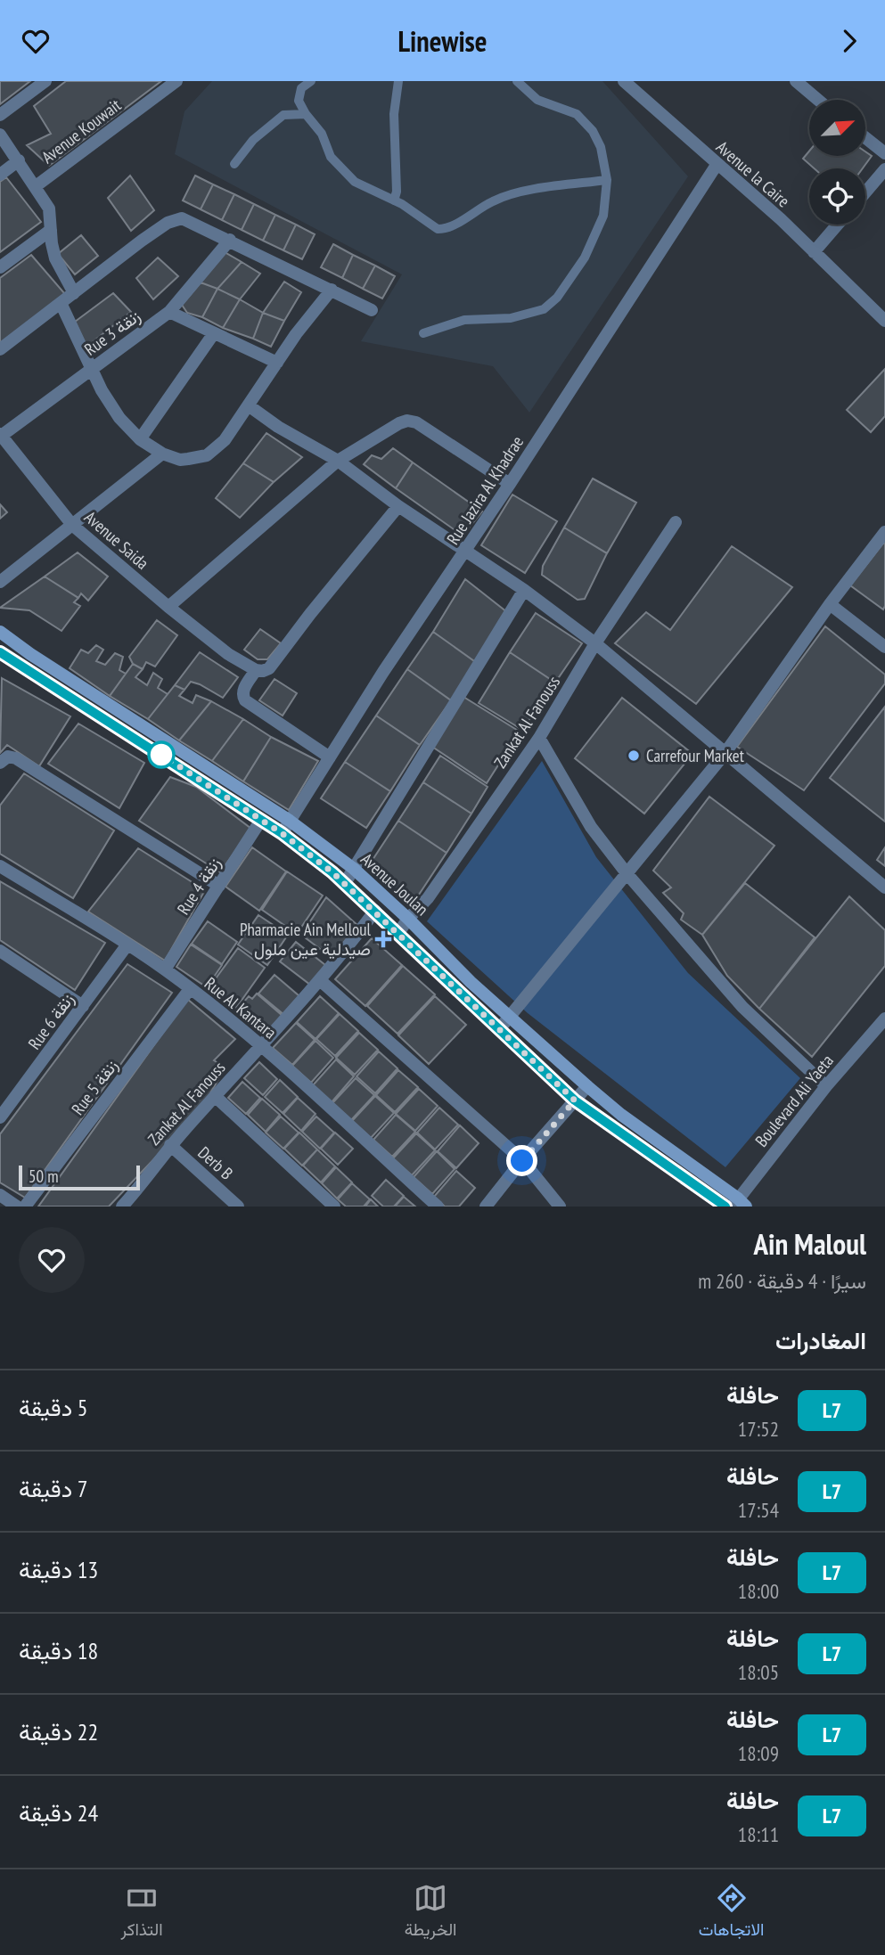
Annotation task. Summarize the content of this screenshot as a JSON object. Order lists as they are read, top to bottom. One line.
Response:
{"streets":{"street":["Avenue Kouwait","Avenue la Caire","Rue 3 زنقة","Rue Jazira Al Khadrae","Avenue Saida","Zankat Al Fanouss","Avenue Joulan","Rue 4 زنقة","Rue Al Kantara","Rue 6 زنقة","Rue 5 زنقة","Boulevard Ali Yaeta","Derb B"]},"crossings":[["Avenue la Caire","Rue Jazira Al Khadrae"],["Rue 3 زنقة","Avenue Saida"],["Rue Jazira Al Khadrae","Avenue Joulan"],["Zankat Al Fanouss","Avenue Joulan"],["Zankat Al Fanouss","Rue Al Kantara"],["Zankat Al Fanouss","Derb B"],["Avenue Joulan","Rue 4 زنقة"],["Avenue Joulan","Boulevard Ali Yaeta"],["Rue 4 زنقة","Rue Al Kantara"],["Rue Al Kantara","Rue 6 زنقة"],["Rue Al Kantara","Rue 5 زنقة"]],"places":{"other":["Carrefour Market"],"health":["Pharmacie Ain Melloul صيدلية عين ملول"]},"lines":["bus line L7"],"scale_bar":"50 m","north":"top right","page":{"header":"Linewise","scale":"50 m","heading":[["Ain Maloul","سيرًا · 4 دقيقة · 260 m"],"المغادرات"],"list":[{"mark":"L7","name":"حافلة","note":"17:52","value":"5 دقيقة"},{"mark":"L7","name":"حافلة","note":"17:54","value":"7 دقيقة"},{"mark":"L7","name":"حافلة","note":"18:00","value":"13 دقيقة"},{"mark":"L7","name":"حافلة","note":"18:05","value":"18 دقيقة"},{"mark":"L7","name":"حافلة","note":"18:09","value":"22 دقيقة"},{"mark":"L7","name":"حافلة","note":"18:11","value":"24 دقيقة"}],"tabs":["الاتجاهات","الخريطة","التذاكر"]}}
